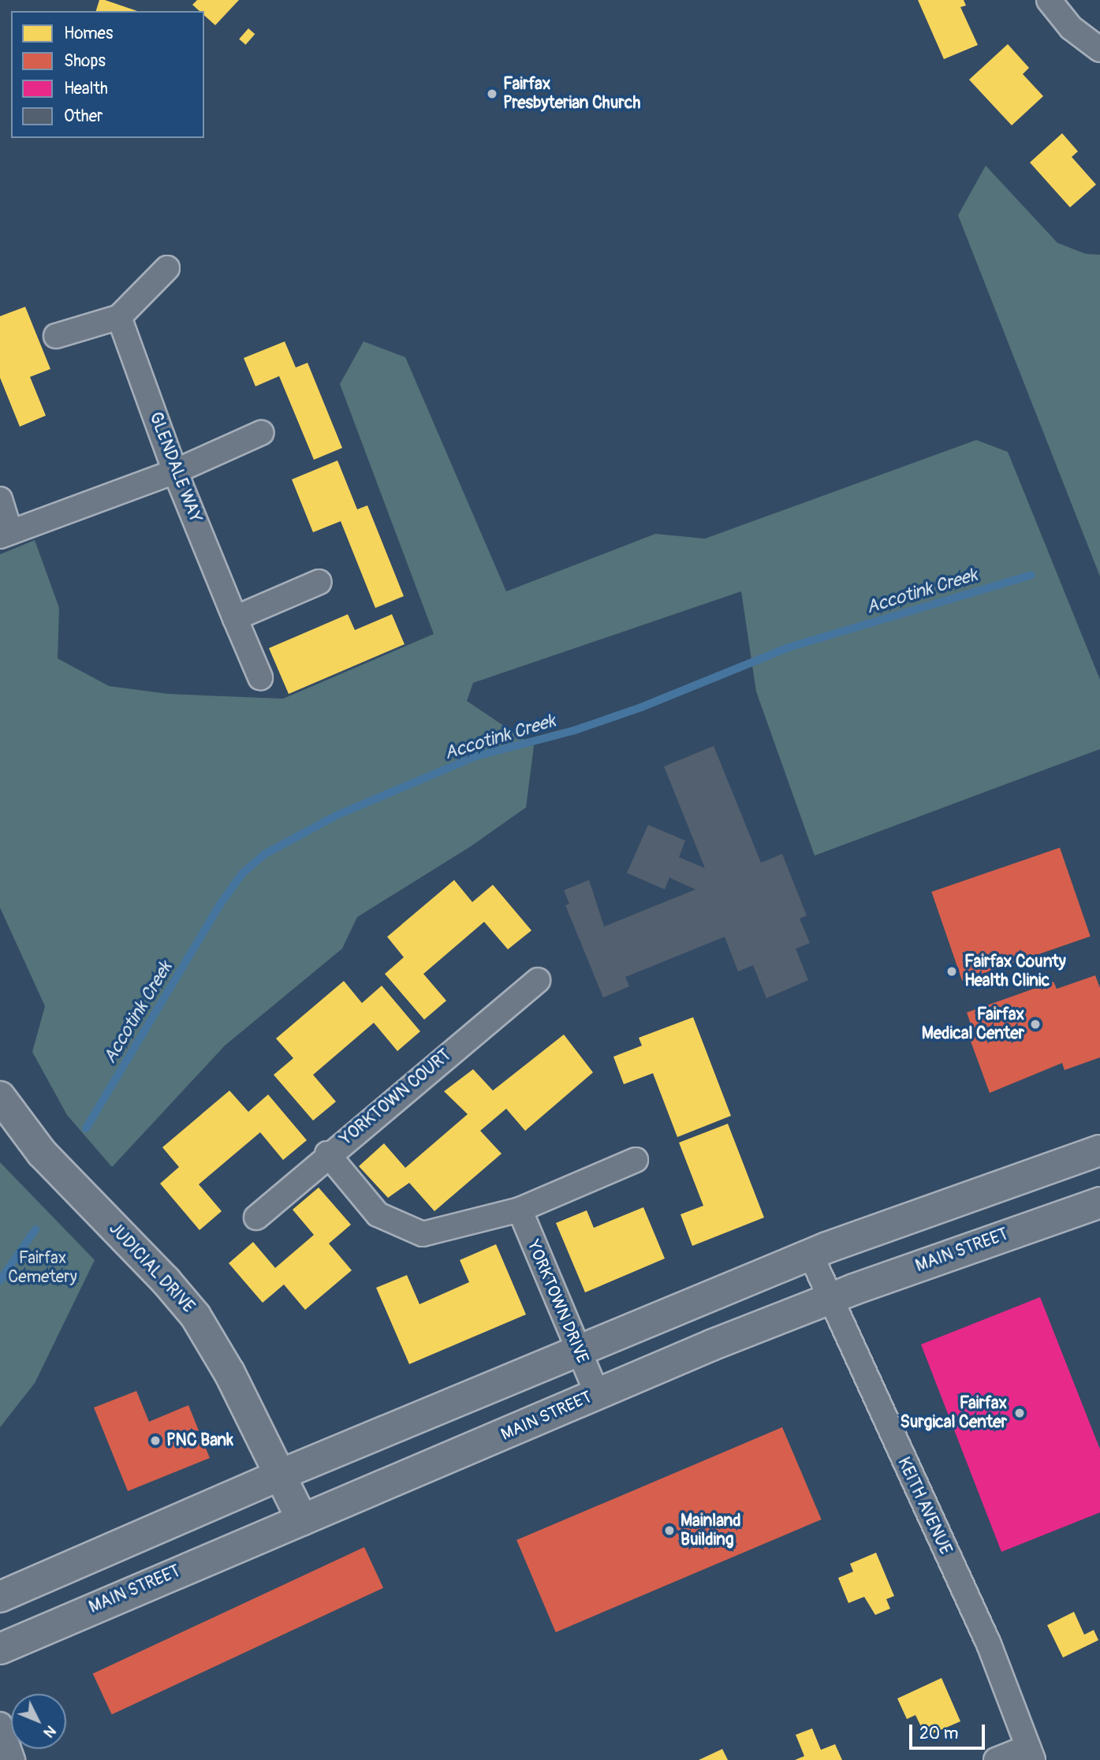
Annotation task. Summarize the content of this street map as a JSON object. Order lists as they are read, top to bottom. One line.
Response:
{"streets":{"main road":["MAIN STREET","JUDICIAL DRIVE"],"street":["GLENDALE WAY","YORKTOWN COURT","YORKTOWN DRIVE","KEITH AVENUE"]},"crossings":[["MAIN STREET","JUDICIAL DRIVE"],["MAIN STREET","YORKTOWN DRIVE"],["MAIN STREET","KEITH AVENUE"]],"water":["Accotink Creek"],"parks":["Fairfax Cemetery"],"places":["Fairfax Presbyterian Church","Fairfax County Health Clinic","Fairfax Medical Center","Fairfax Surgical Center","PNC Bank","Mainland Building"],"legend":["Homes","Shops","Health","Other"],"scale_bar":"20 m","north":"bottom right"}
